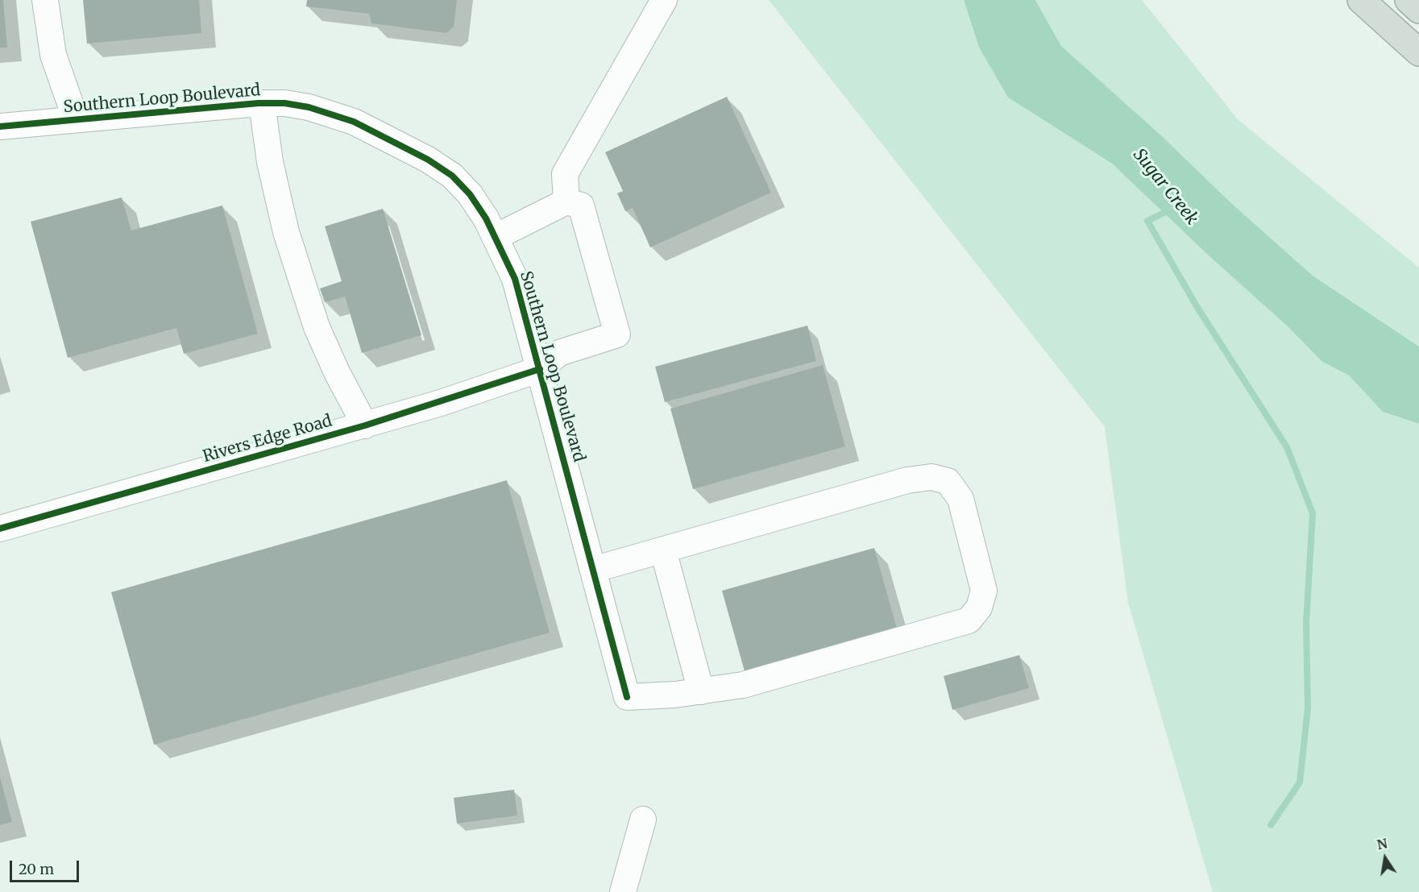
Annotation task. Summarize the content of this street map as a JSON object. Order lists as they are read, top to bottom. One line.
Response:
{"streets":{"street":["Southern Loop Boulevard","Rivers Edge Road"]},"crossings":[["Southern Loop Boulevard","Rivers Edge Road"]],"water":["Sugar Creek"],"scale_bar":"20 m","north":"top"}
